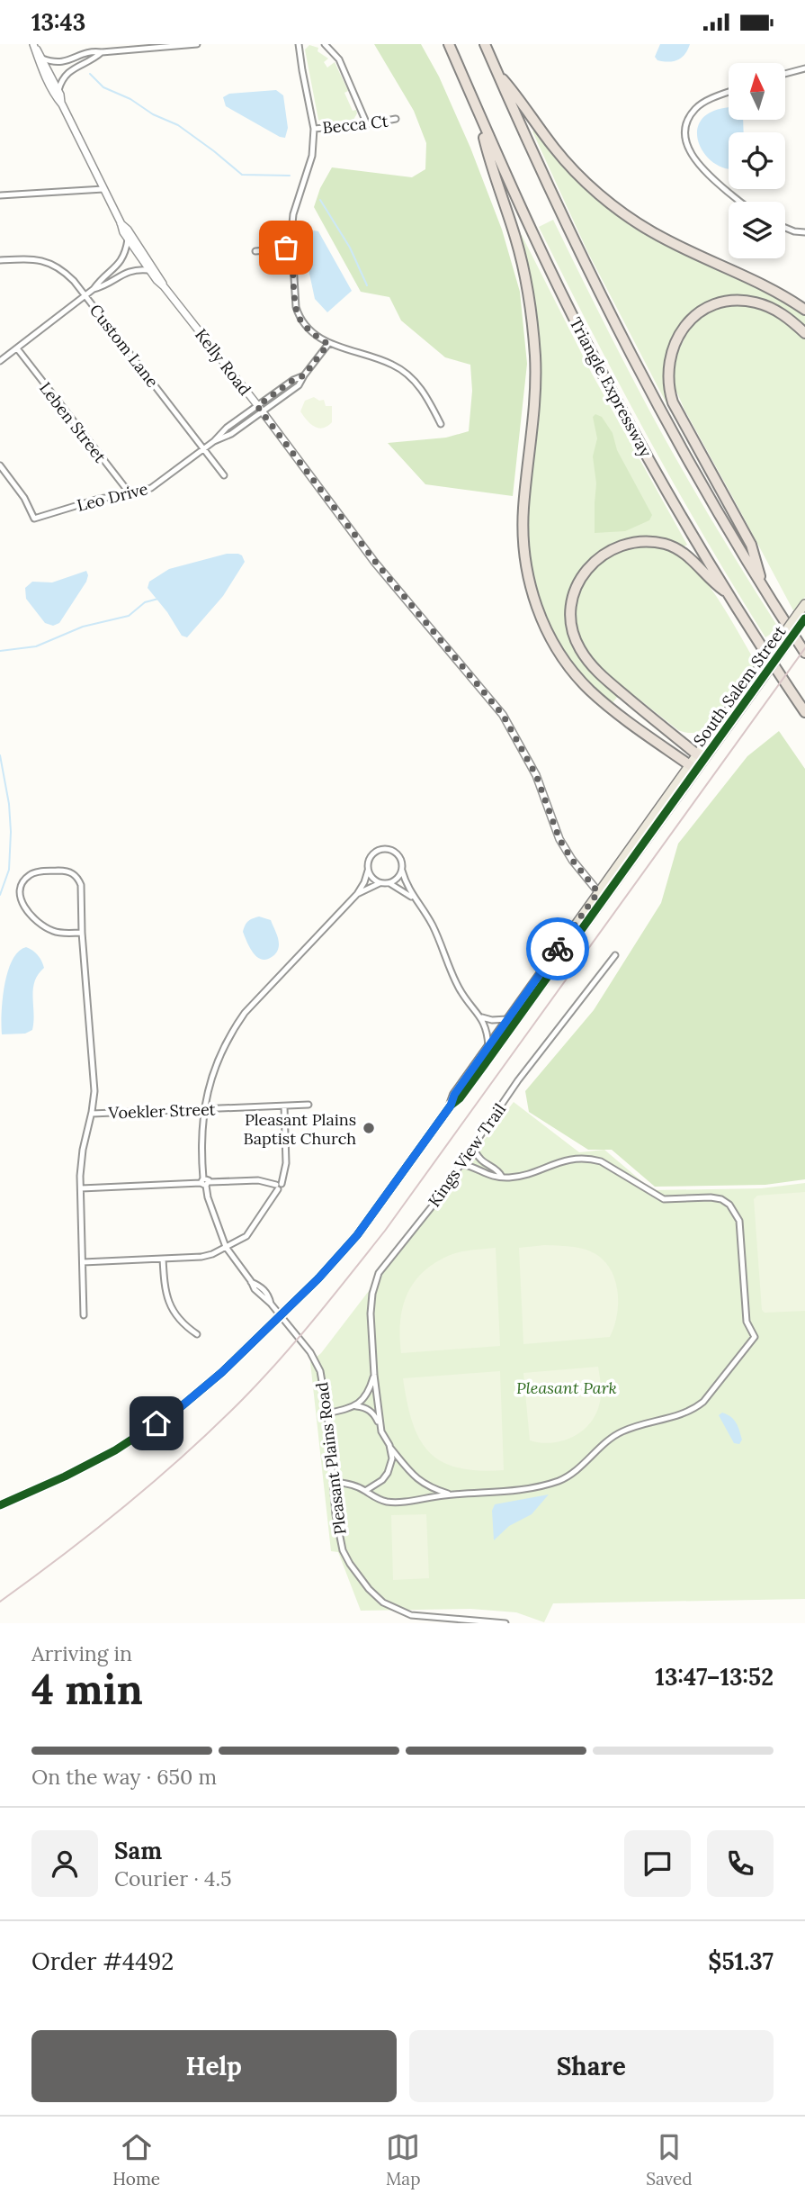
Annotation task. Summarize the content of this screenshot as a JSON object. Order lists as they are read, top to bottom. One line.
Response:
{"streets":{"highway":["Triangle Expressway"],"main road":["South Salem Street"],"street":["Becca Ct","Custom Lane","Kelly Road","Leben Street","Leo Drive","Voekler Street","Kings View Trail","Pleasant Plains Road"]},"crossings":[["Custom Lane","Leo Drive"],["Kelly Road","Leo Drive"],["Kelly Road","South Salem Street"],["Leben Street","Leo Drive"],["Voekler Street","Pleasant Plains Road"],["Kings View Trail","Pleasant Plains Road"]],"parks":["Pleasant Park"],"places":["Pleasant Plains Baptist Church"],"north":"top","page":{"status":"13:43","heading":["4 min","Arriving in","13:47–13:52"],"panel":["Sam","Courier · 4.5","Order #4492","$51.37"],"bar":"On the way · 650 m","buttons":["Help","Share"],"tabs":["Home","Map","Saved"]}}
